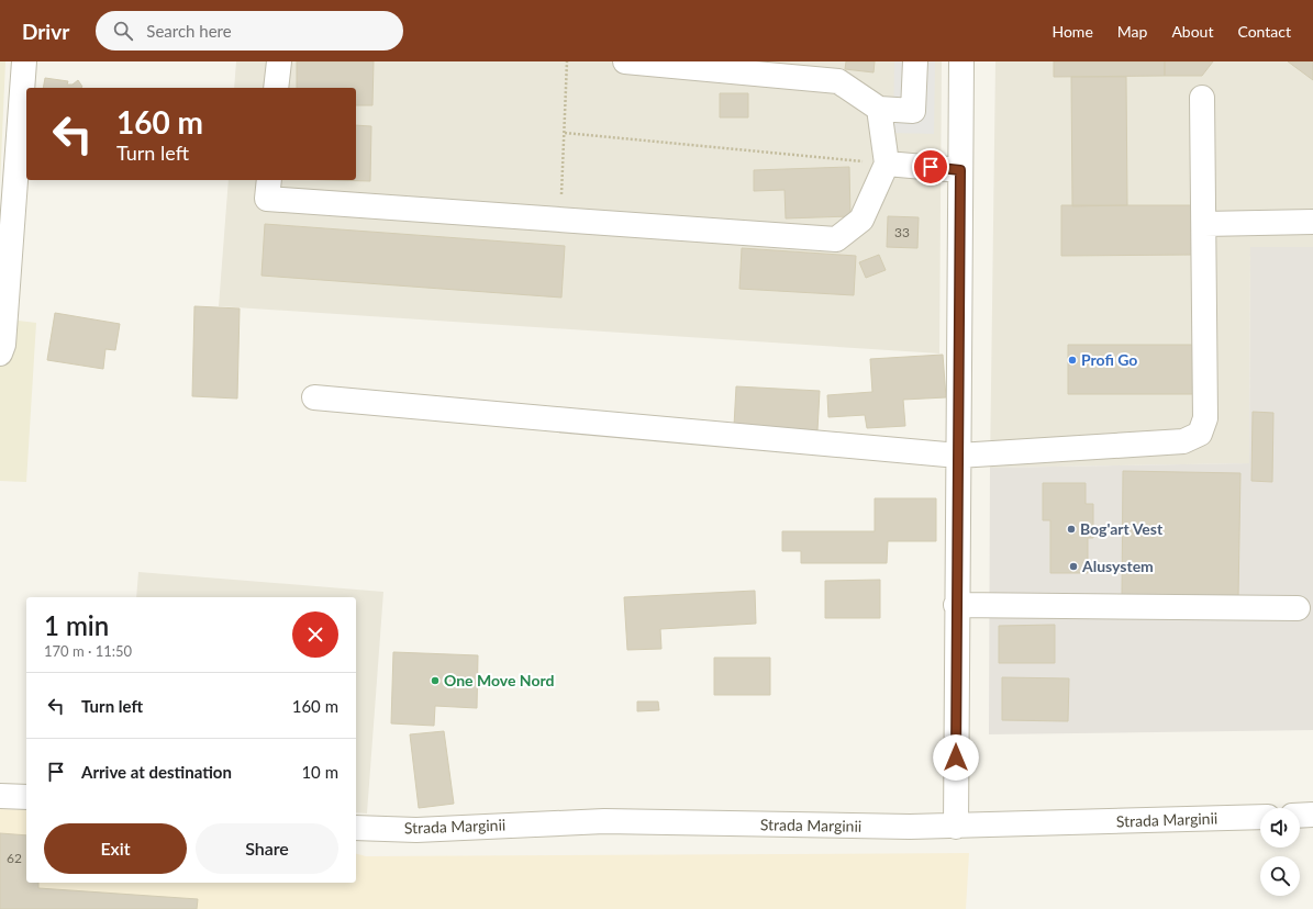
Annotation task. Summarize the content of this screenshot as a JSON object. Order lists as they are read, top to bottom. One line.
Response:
{"streets":{"street":["Strada Marginii"]},"places":["Profi Go","Bog'art Vest","Alusystem","One Move Nord"],"house_numbers":["33","62"],"page":{"header":"Drivr","search":"Search here","nav":["Home","Map","About","Contact"],"turn":["160 m","Turn left"],"heading":["1 min","170 m · 11:50"],"list":[{"name":"Turn left","value":"160 m"},{"name":"Arrive at destination","value":"10 m"}],"buttons":["Exit","Share"]}}
